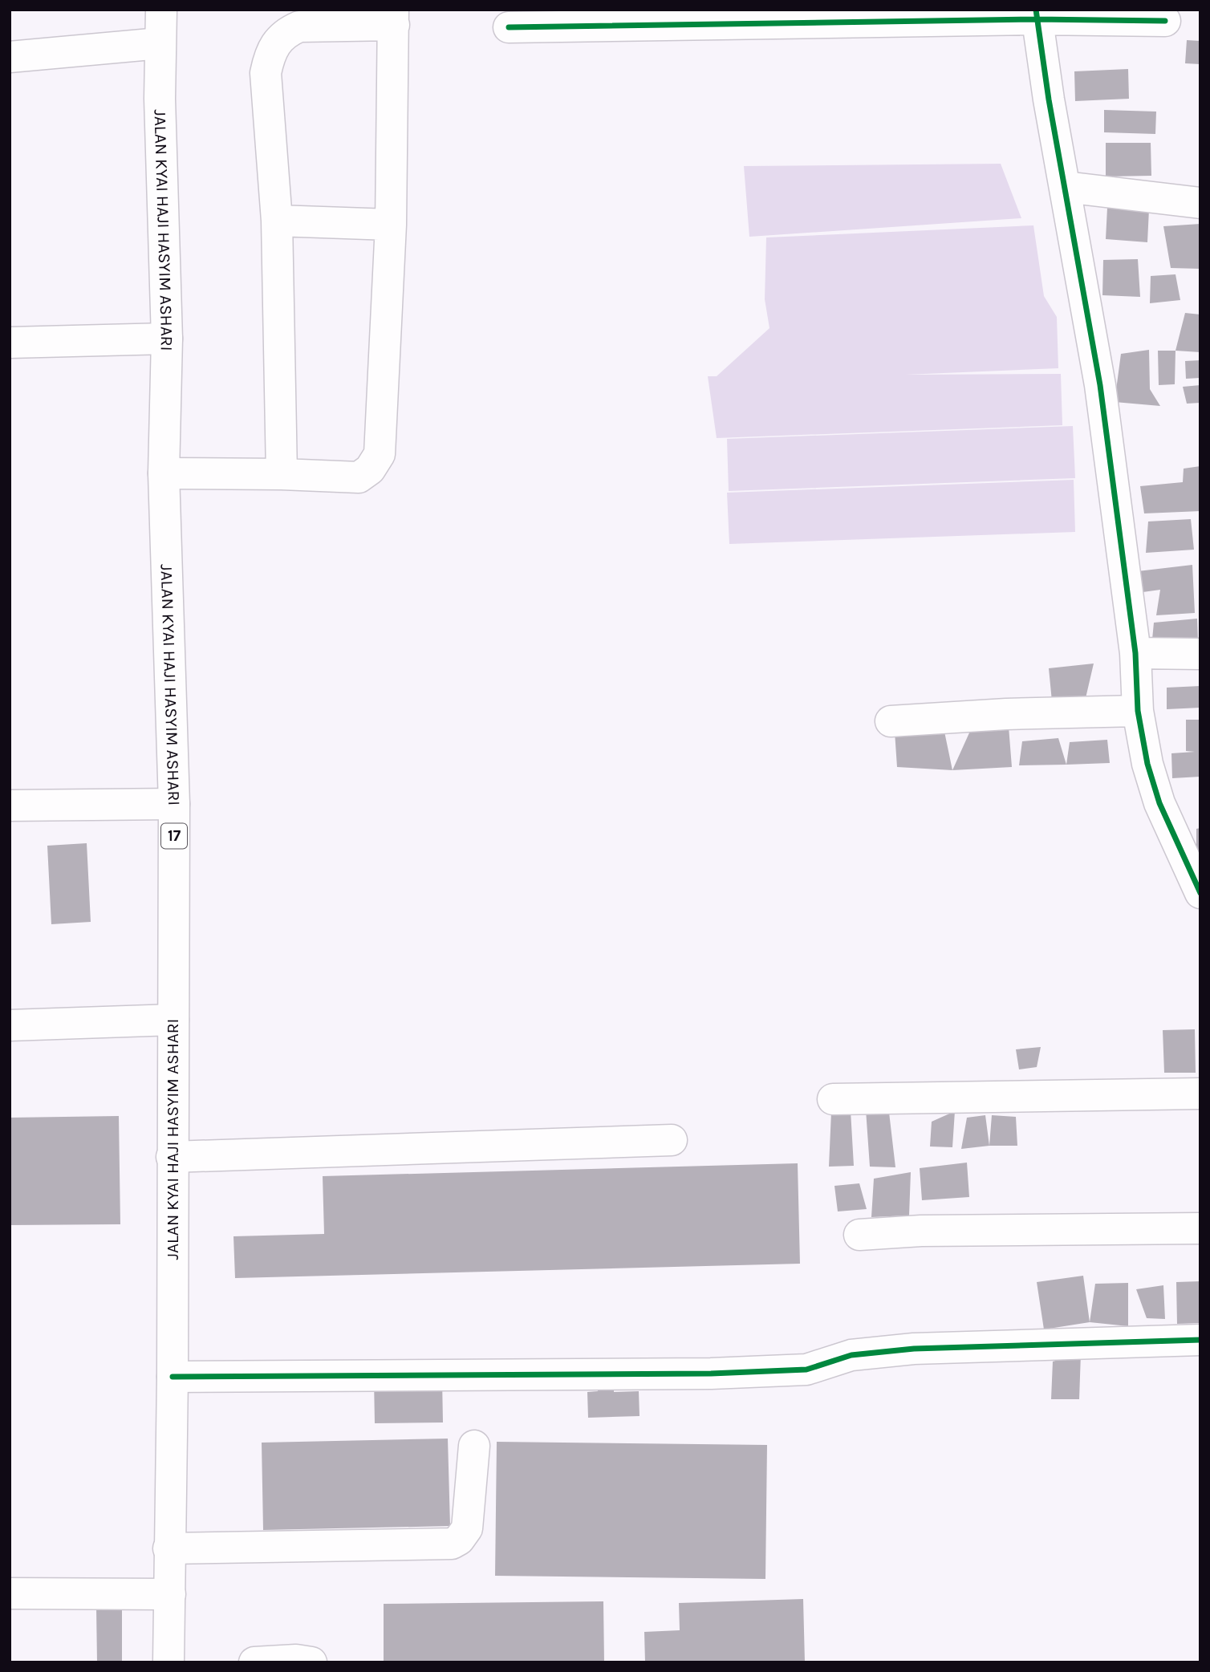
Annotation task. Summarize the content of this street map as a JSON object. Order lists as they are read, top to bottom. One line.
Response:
{"streets":{"main road":["JALAN KYAI HAJI HASYIM ASHARI","17"]}}
